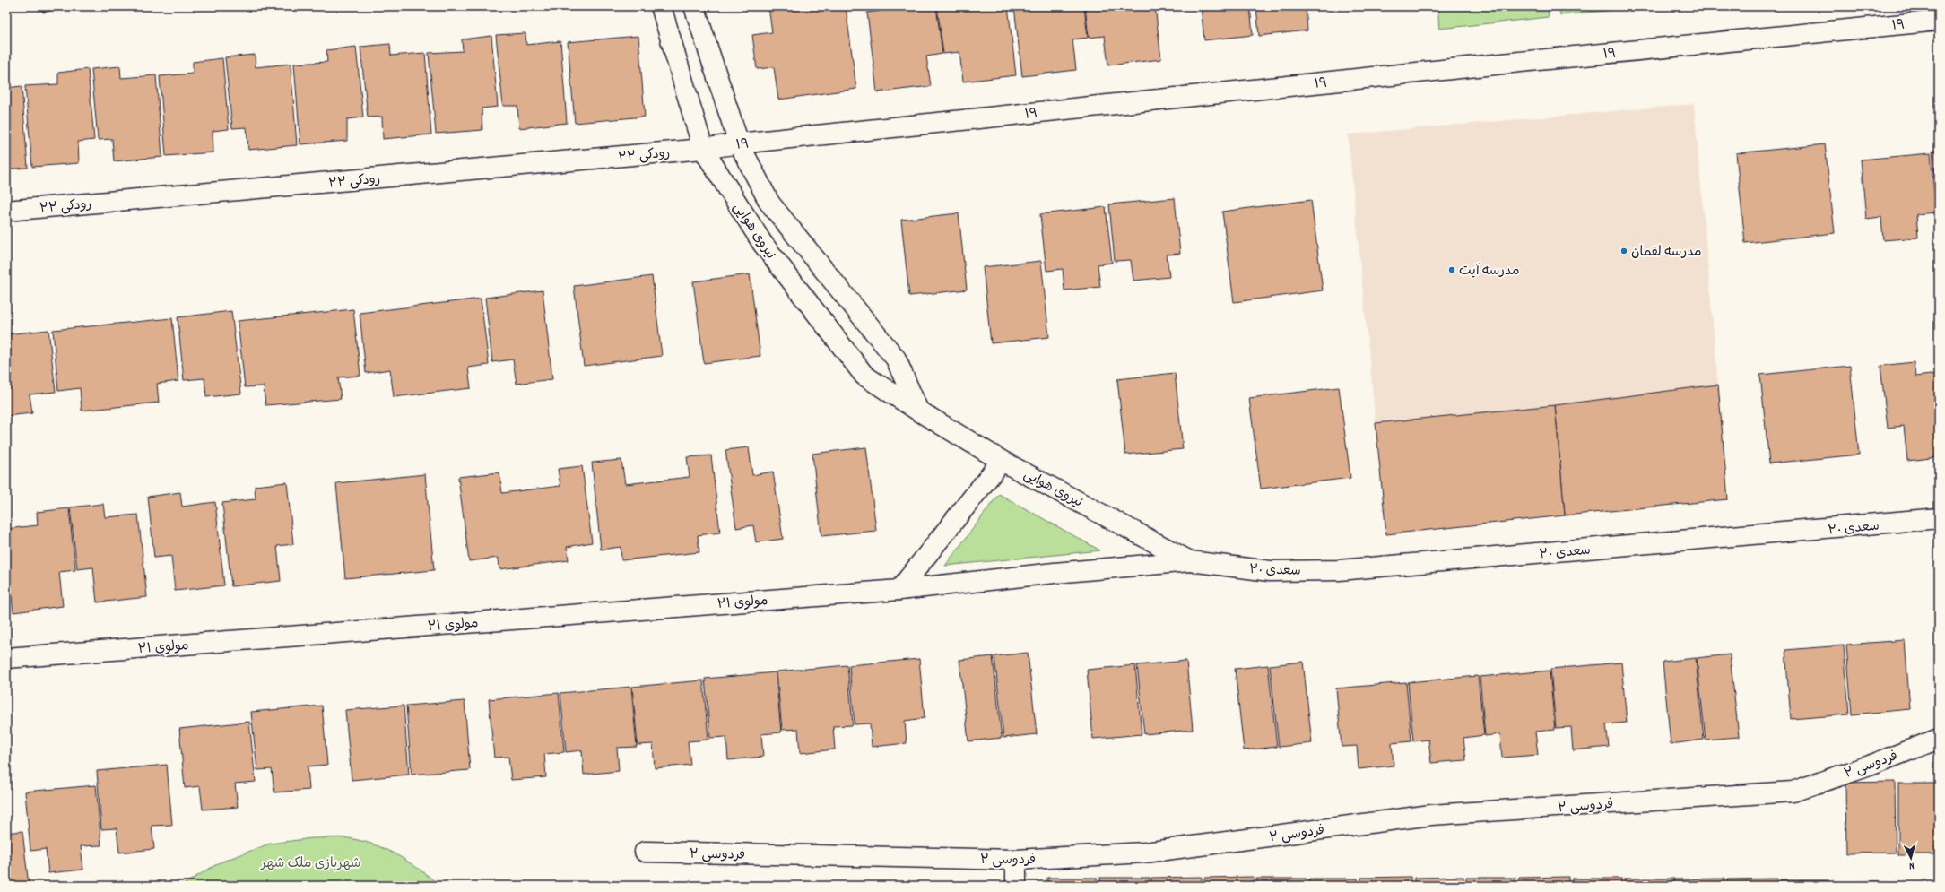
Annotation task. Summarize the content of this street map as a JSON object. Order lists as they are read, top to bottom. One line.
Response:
{"streets":{"street":["۱۹","رودکی ۲۲","نیروی هوایی","سعدی ۲۰","مولوی ۲۱","فردوسی ۲"]},"crossings":[["۱۹","رودکی ۲۲"],["۱۹","نیروی هوایی"],["رودکی ۲۲","نیروی هوایی"],["نیروی هوایی","سعدی ۲۰"],["نیروی هوایی","مولوی ۲۱"],["سعدی ۲۰","مولوی ۲۱"]],"parks":["شهربازی ملک شهر"],"places":["مدرسه لقمان","مدرسه آیت"],"north":"bottom"}
